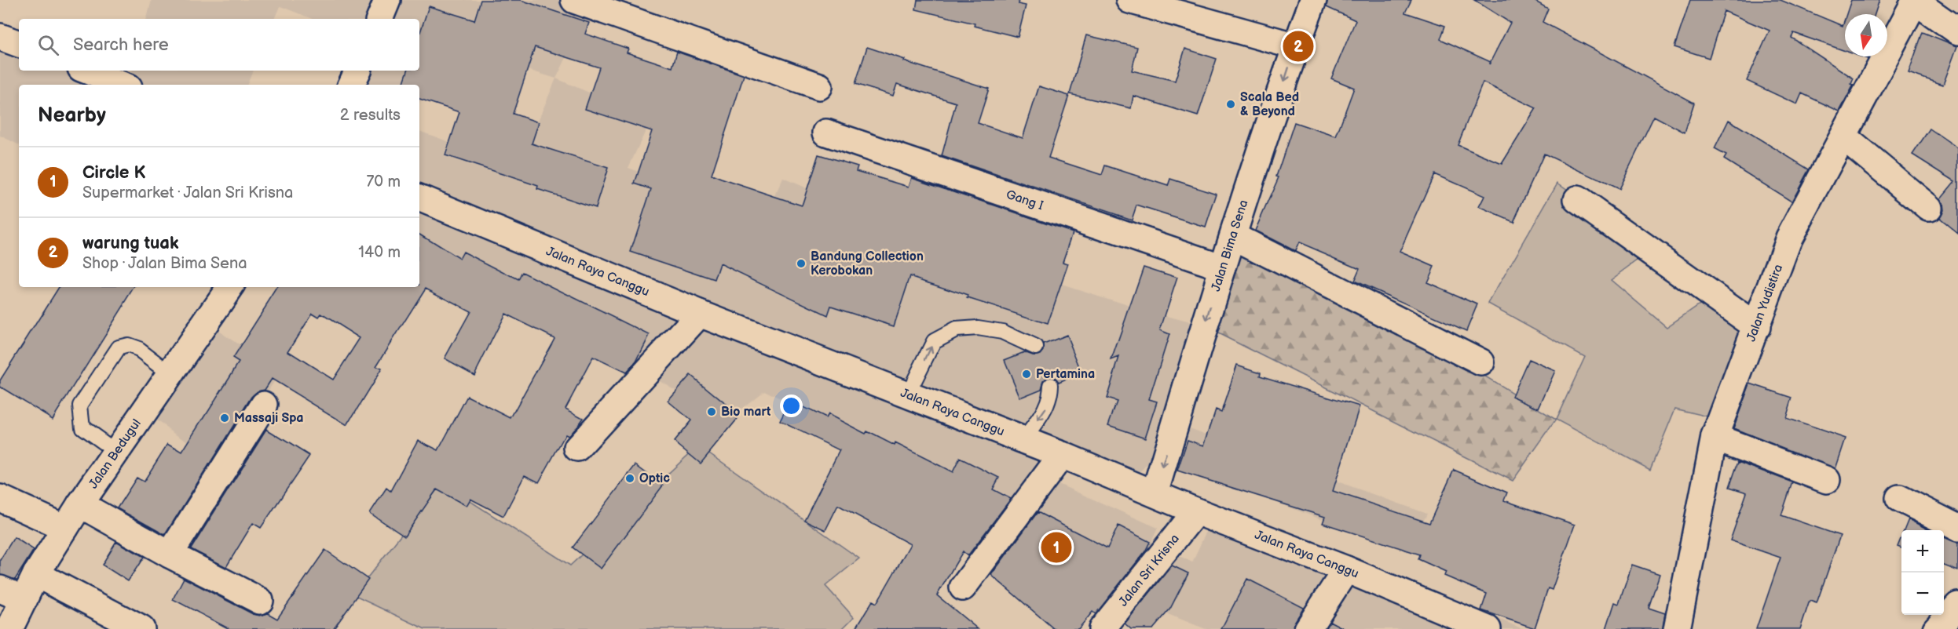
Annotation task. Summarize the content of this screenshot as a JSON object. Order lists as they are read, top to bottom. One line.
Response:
{"streets":{"street":["Gang I","Jalan Bima Sena","Jalan Raya Canggu","Jalan Yudistira","Jalan Bedugul","Jalan Sri Krisna"]},"crossings":[["Gang I","Jalan Bima Sena"],["Jalan Bima Sena","Jalan Raya Canggu"],["Jalan Raya Canggu","Jalan Sri Krisna"]],"one_way":["Jalan Bima Sena"],"places":["Scala Bed & Beyond","Bandung Collection Kerobokan","Pertamina","Bio mart","Massaji Spa","Optic"],"north":"bottom","page":{"search":"Search here","pins":["2","1"],"heading":["Nearby","2 results"],"list":[{"mark":"1","name":"Circle K","note":"Supermarket · Jalan Sri Krisna","value":"70 m"},{"mark":"2","name":"warung tuak","note":"Shop · Jalan Bima Sena","value":"140 m"}],"map_buttons":["+","−"]}}
